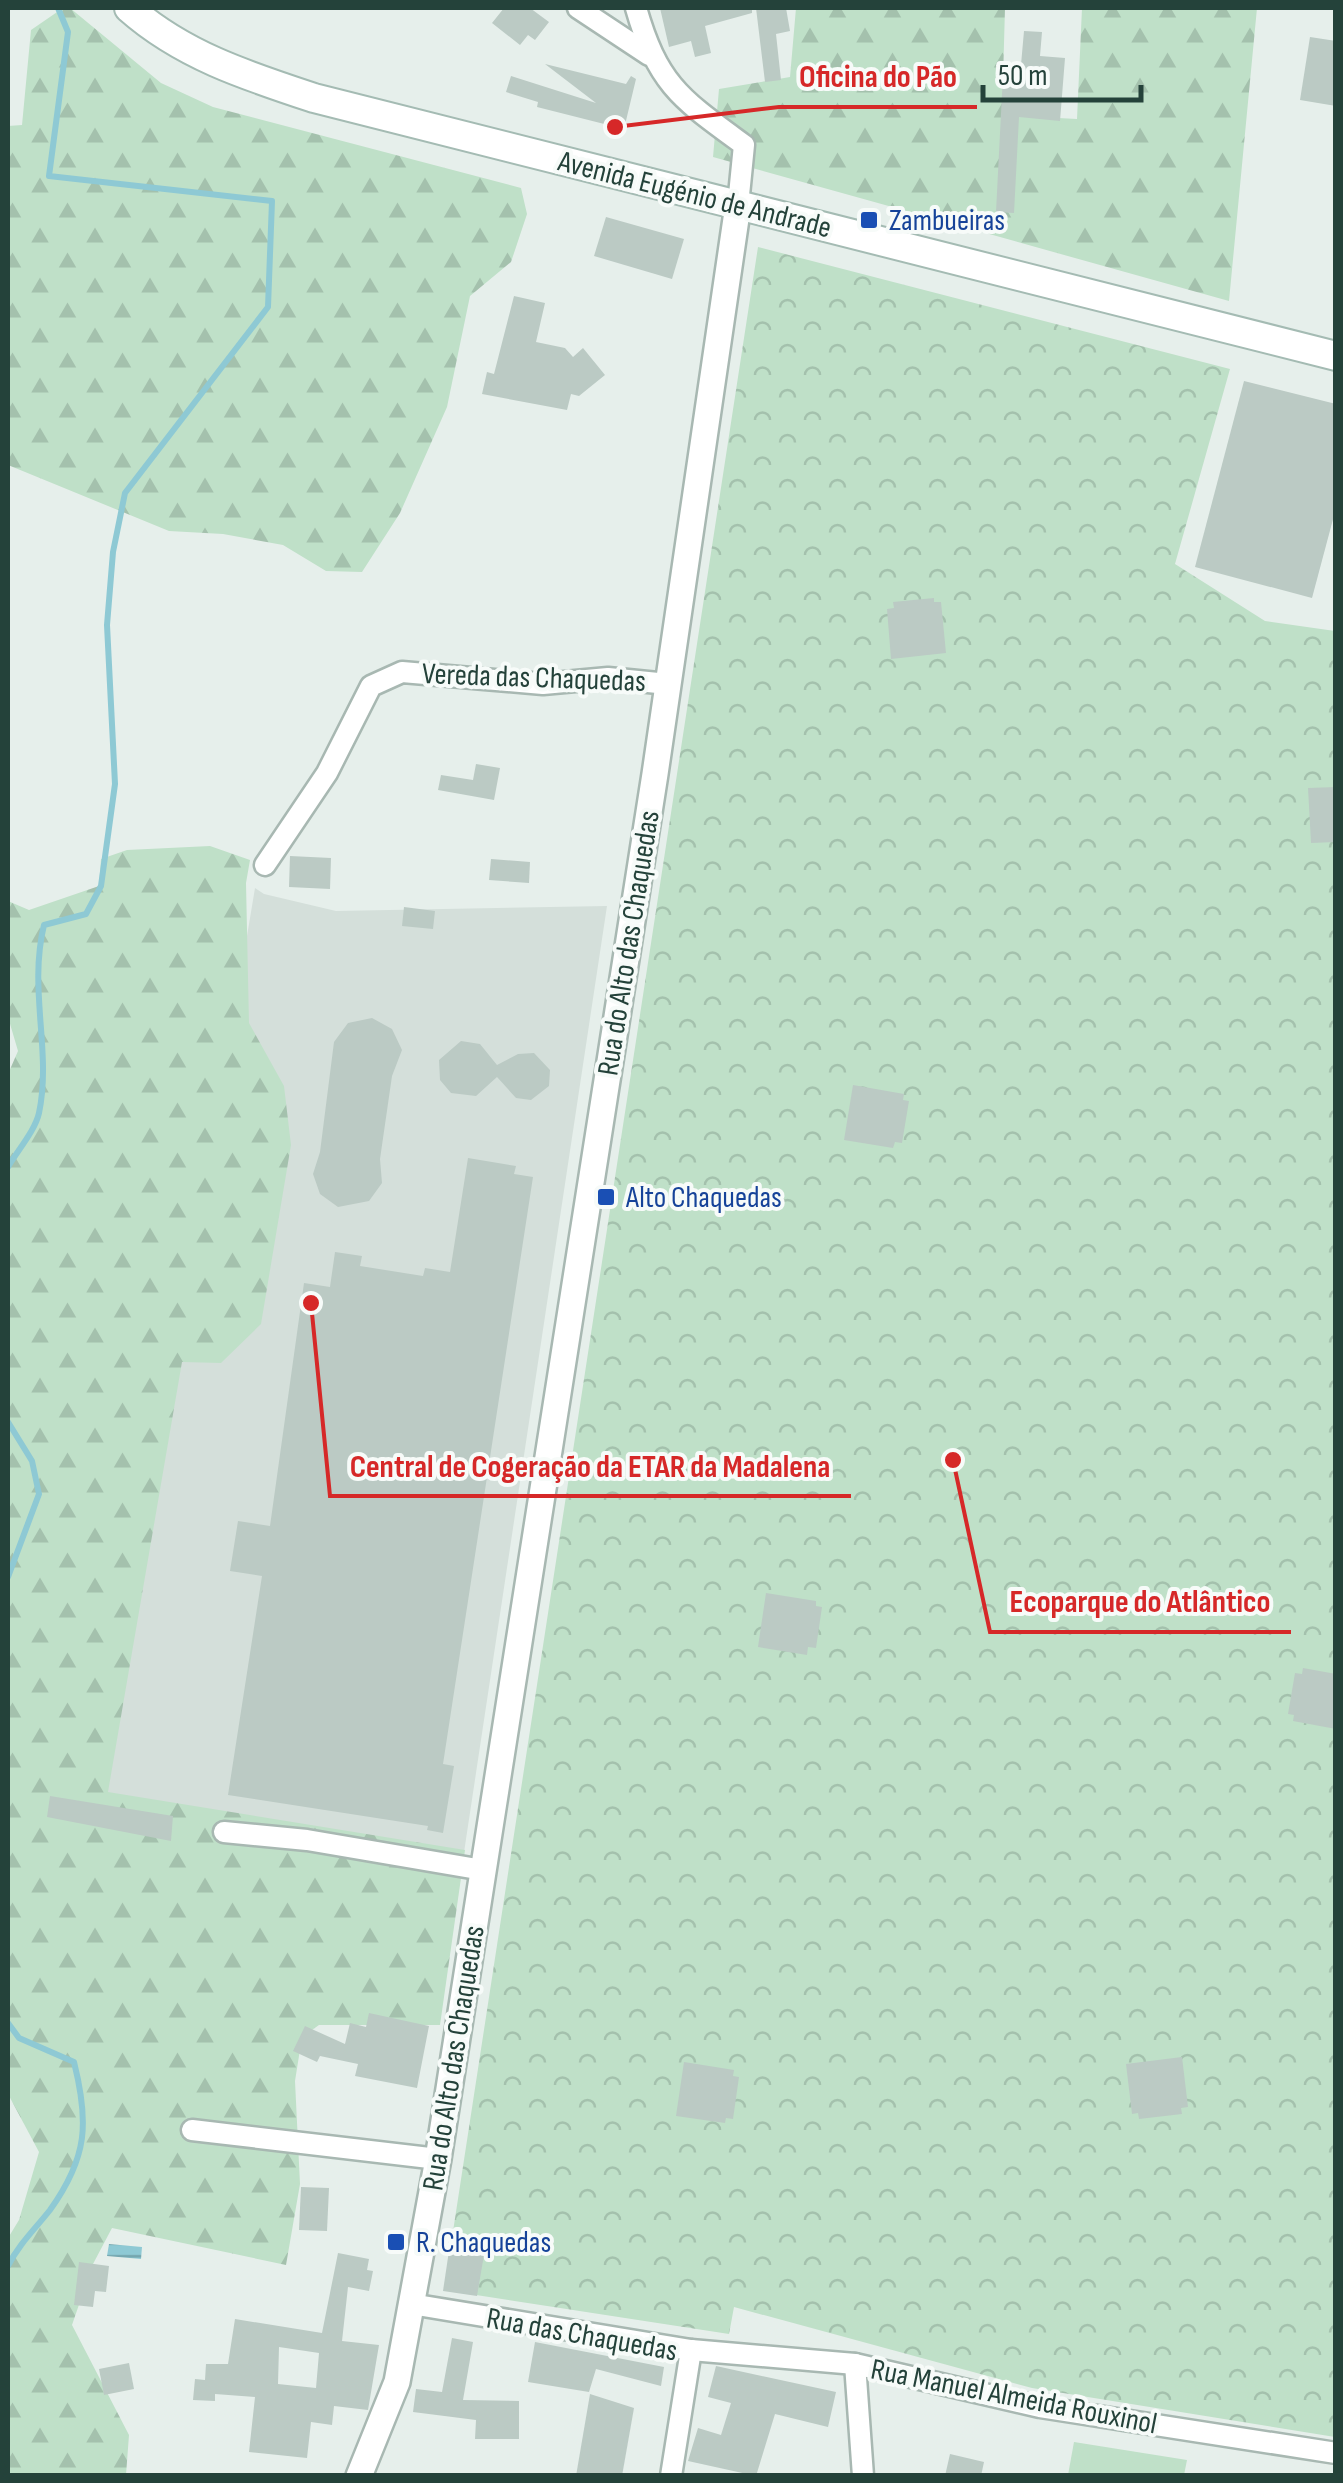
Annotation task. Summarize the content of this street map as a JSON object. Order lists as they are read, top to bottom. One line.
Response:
{"streets":{"main road":["Avenida Eugénio de Andrade"],"street":["Vereda das Chaquedas","Rua do Alto das Chaquedas","Rua das Chaquedas","Rua Manuel Almeida Rouxinol"]},"crossings":[["Avenida Eugénio de Andrade","Rua do Alto das Chaquedas"],["Vereda das Chaquedas","Rua do Alto das Chaquedas"],["Rua do Alto das Chaquedas","Rua das Chaquedas"],["Rua das Chaquedas","Rua Manuel Almeida Rouxinol"]],"places":{"other":["Oficina do Pão","Central de Cogeração da ETAR da Madalena","Ecoparque do Atlântico"],"transit":["Zambueiras","Alto Chaquedas","R. Chaquedas"]},"scale_bar":"50 m"}
